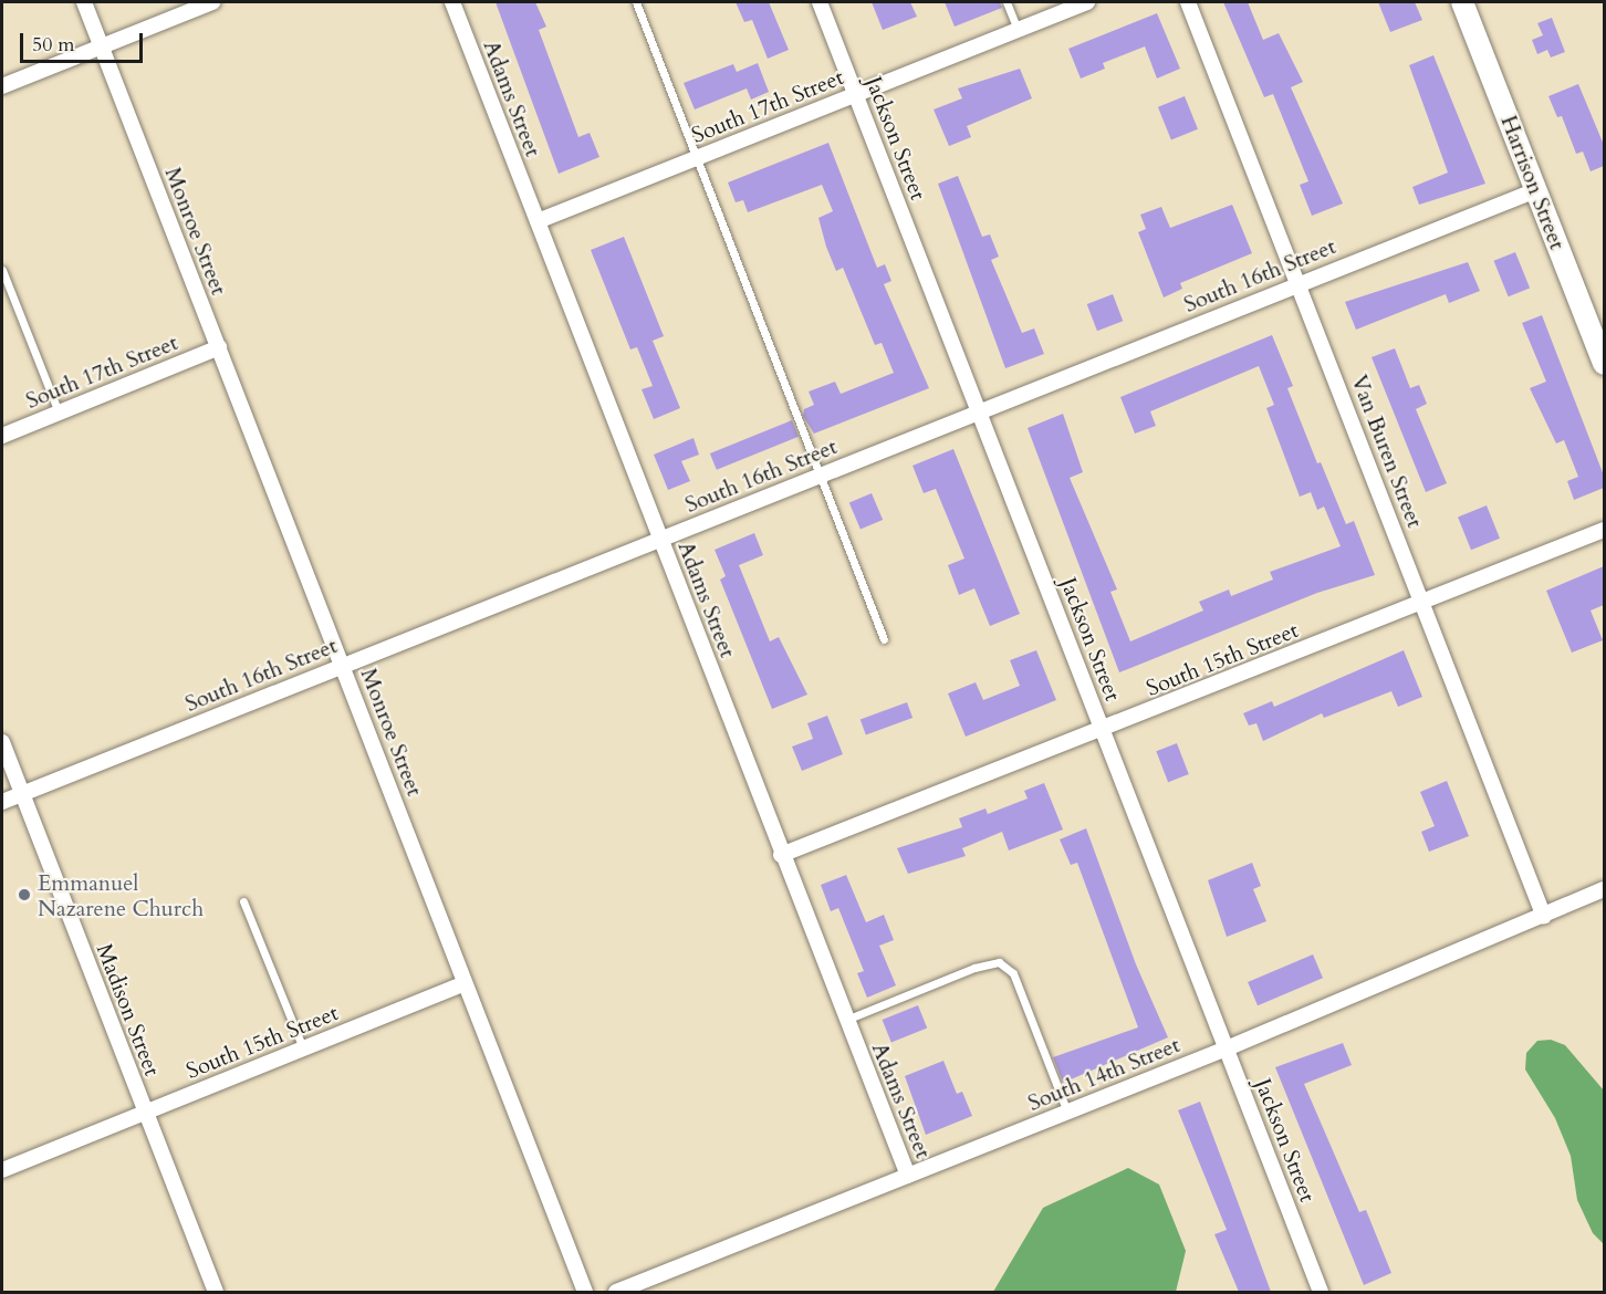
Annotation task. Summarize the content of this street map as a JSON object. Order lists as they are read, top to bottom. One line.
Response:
{"streets":{"street":["Adams Street","South 17th Street","Jackson Street","Harrison Street","Monroe Street","South 16th Street","Van Buren Street","South 15th Street","Madison Street","South 14th Street"]},"crossings":[["Adams Street","South 17th Street"],["Adams Street","South 16th Street"],["Adams Street","South 15th Street"],["Adams Street","South 14th Street"],["South 17th Street","Jackson Street"],["South 17th Street","Monroe Street"],["Jackson Street","South 16th Street"],["Jackson Street","South 15th Street"],["Jackson Street","South 14th Street"],["Harrison Street","South 16th Street"],["Monroe Street","South 16th Street"],["Monroe Street","South 15th Street"],["South 16th Street","Van Buren Street"],["South 16th Street","Madison Street"],["Van Buren Street","South 15th Street"],["Van Buren Street","South 14th Street"],["South 15th Street","Madison Street"]],"places":["Emmanuel Nazarene Church"],"scale_bar":"50 m"}
